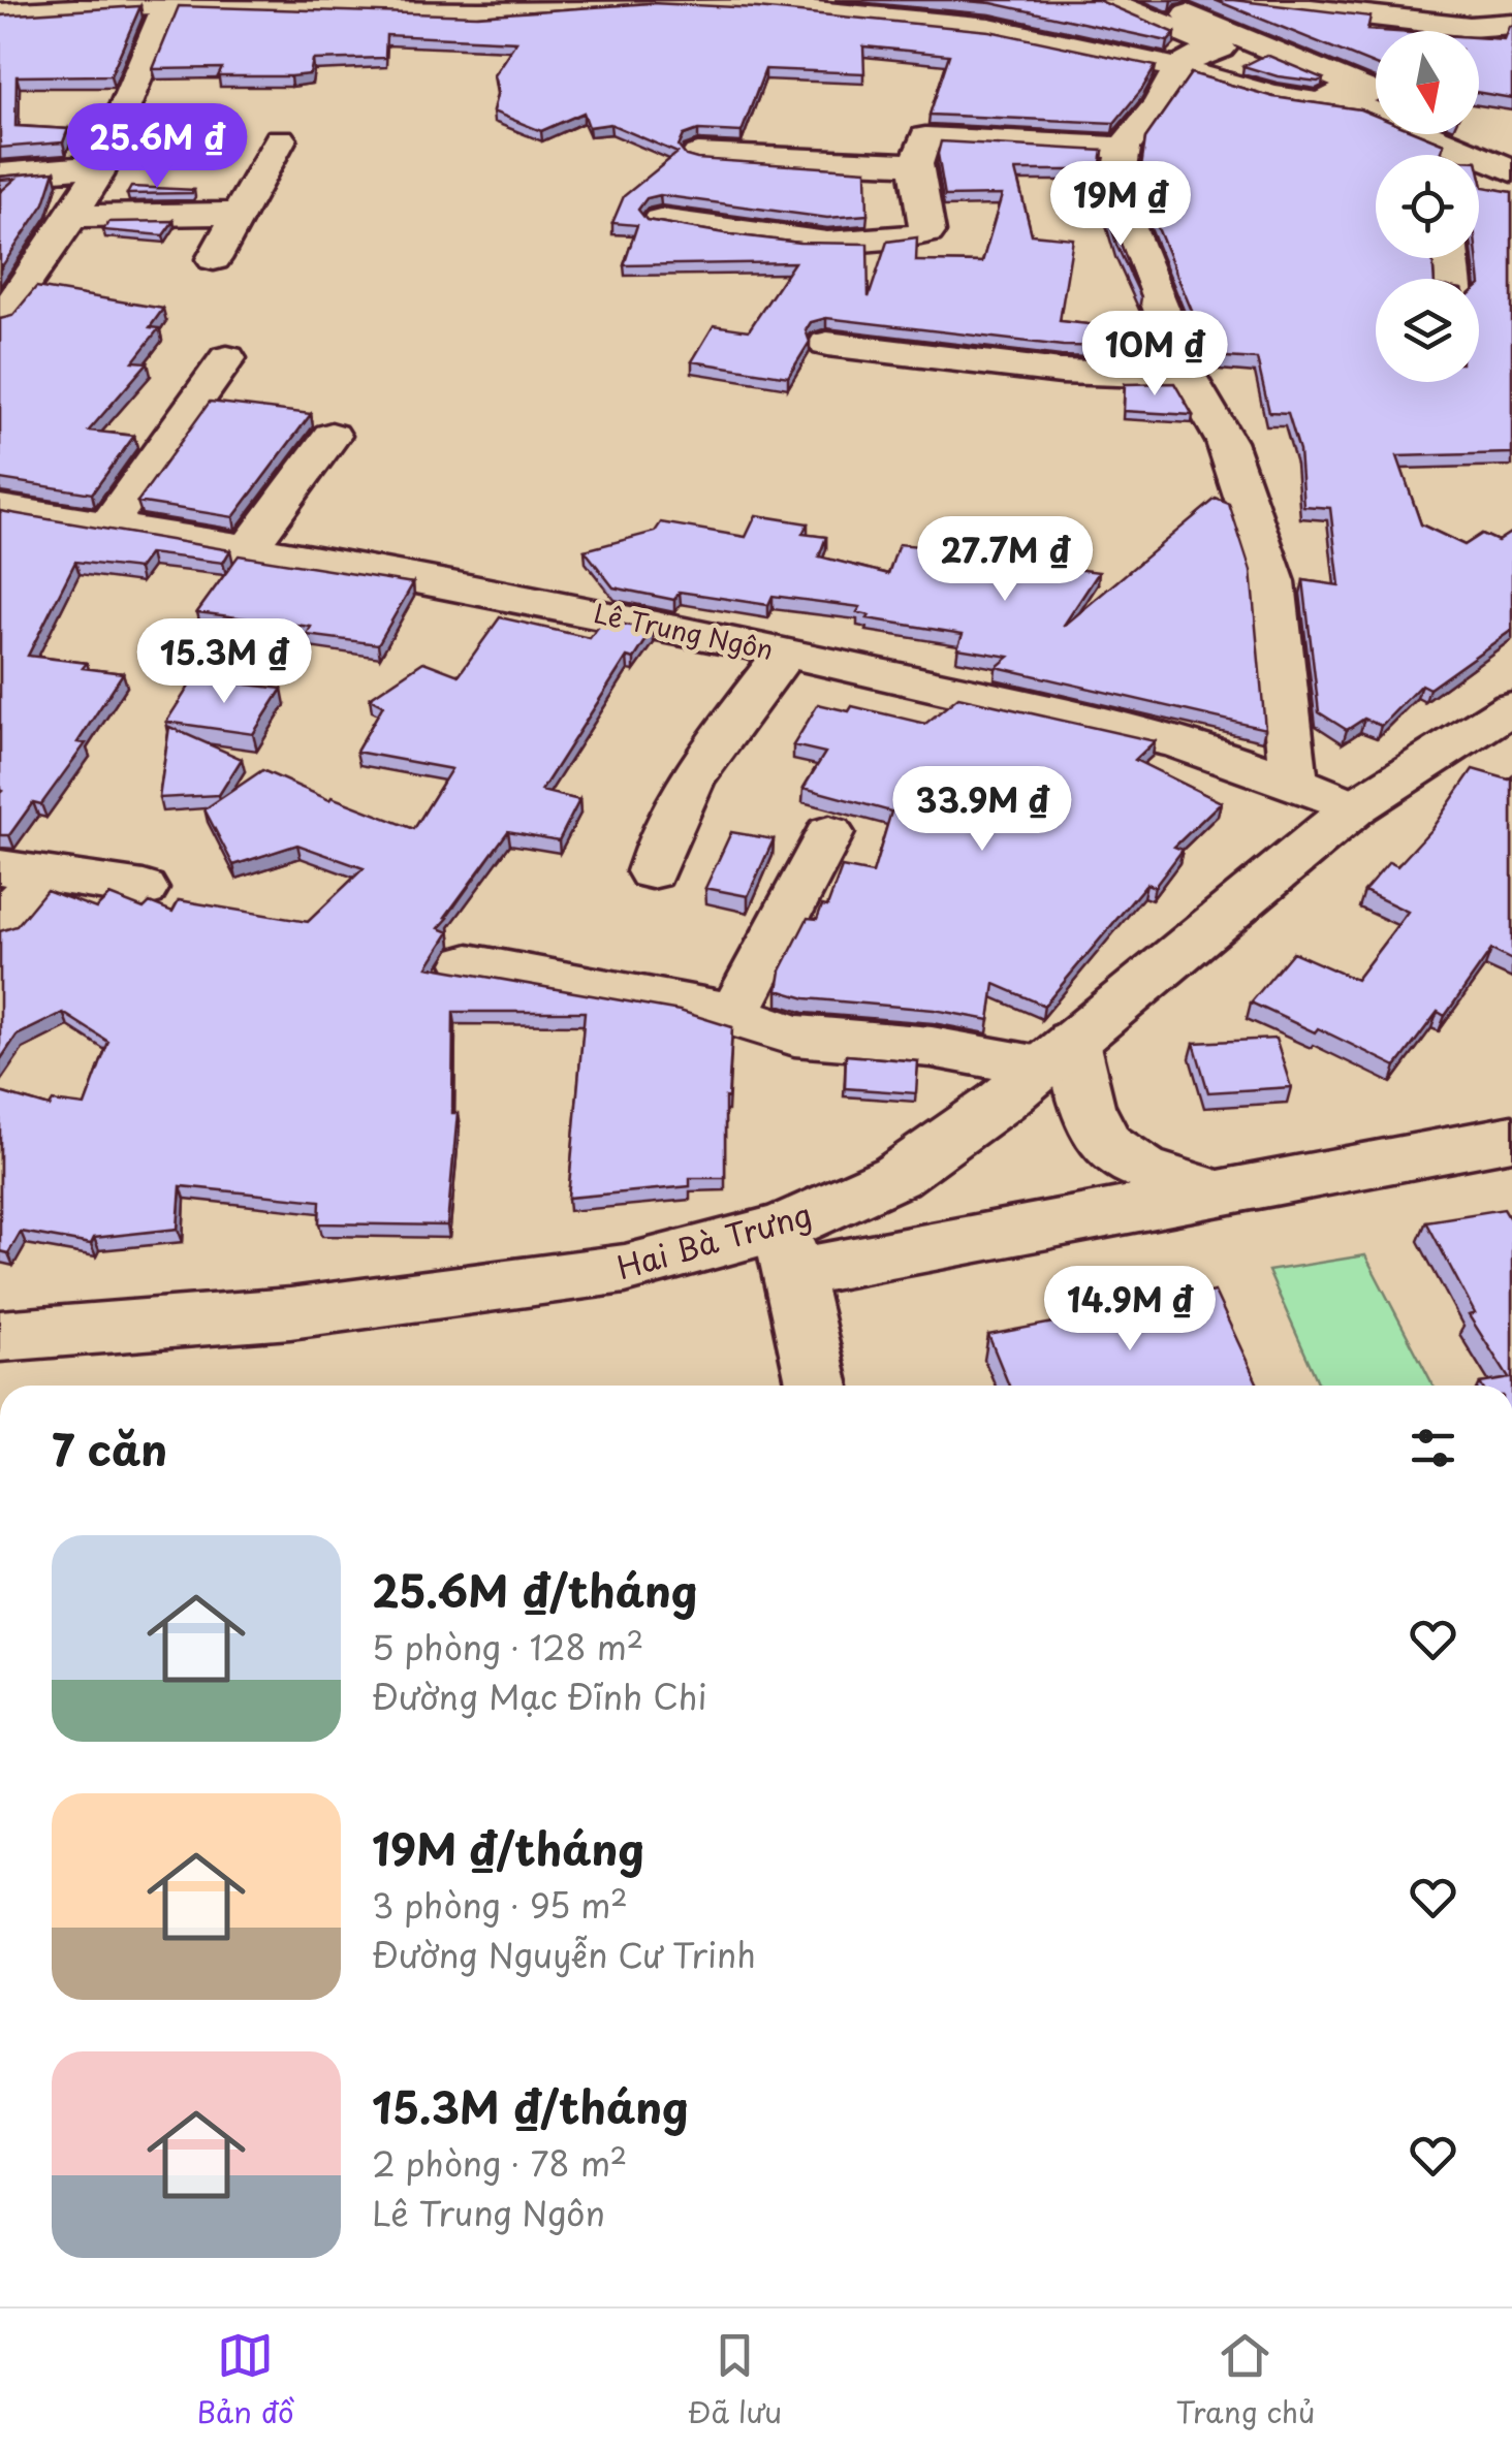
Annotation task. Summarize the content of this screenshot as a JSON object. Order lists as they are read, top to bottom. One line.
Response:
{"streets":{"street":["Lê Trung Ngôn","Hai Bà Trưng"]},"crossings":[["Lê Trung Ngôn","Hai Bà Trưng"]],"north":"bottom","page":{"price":["25.6M ₫","19M ₫","10M ₫","27.7M ₫","15.3M ₫","33.9M ₫","14.9M ₫"],"heading":"7 căn","list":[{"name":"25.6M ₫/tháng","note":"5 phòng · 128 m² · Đường Mạc Đĩnh Chi"},{"name":"19M ₫/tháng","note":"3 phòng · 95 m² · Đường Nguyễn Cư Trinh"},{"name":"15.3M ₫/tháng","note":"2 phòng · 78 m² · Lê Trung Ngôn"}],"tabs":["Bản đồ","Đã lưu","Trang chủ"]}}
